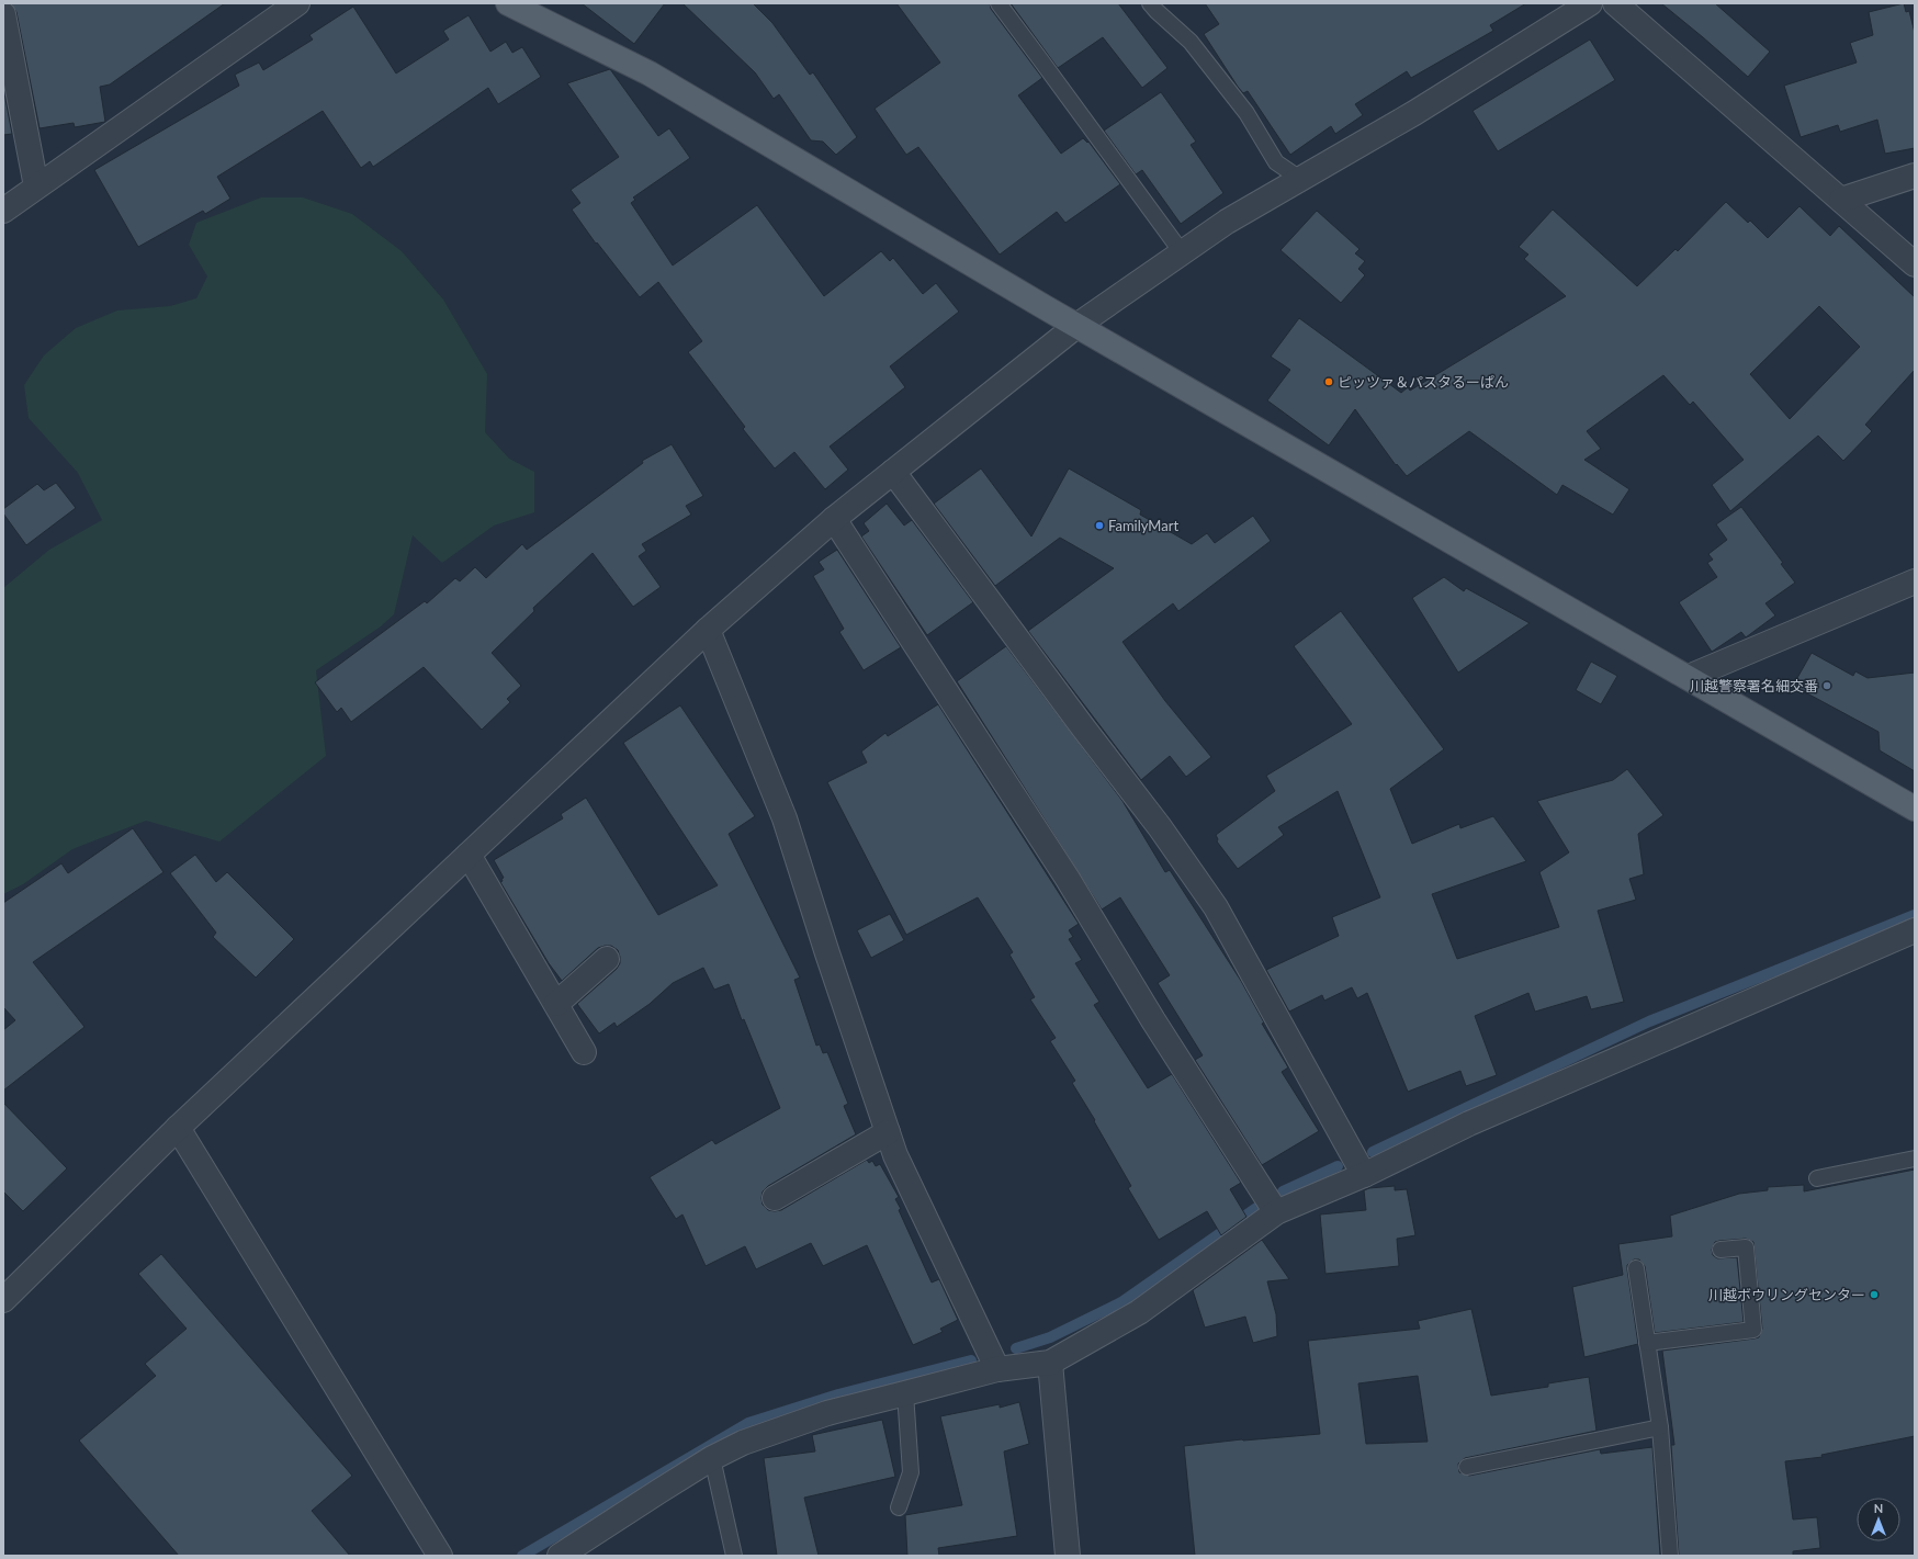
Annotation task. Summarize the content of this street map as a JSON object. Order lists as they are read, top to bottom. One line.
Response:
{"places":["ピッツァ＆パスタるーぱん","FamilyMart","川越警察署名細交番","川越ボウリングセンター"],"north":"top"}
